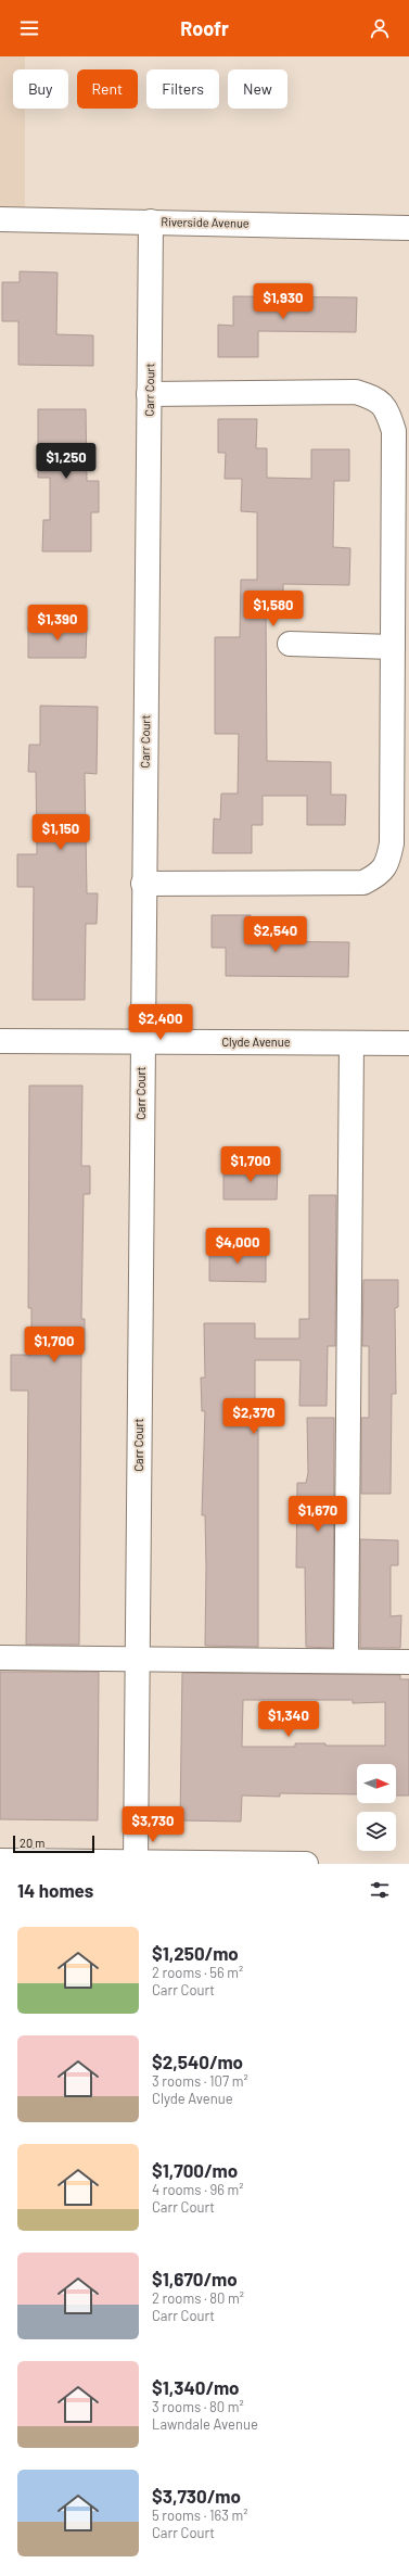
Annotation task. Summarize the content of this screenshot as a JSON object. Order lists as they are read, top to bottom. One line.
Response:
{"streets":{"street":["Riverside Avenue","Carr Court","Clyde Avenue"]},"crossings":[["Riverside Avenue","Carr Court"],["Carr Court","Clyde Avenue"]],"scale_bar":"20 m","north":"right","page":{"header":"Roofr","chip":["Buy","Rent","Filters","New"],"price":["$1,930","$1,250","$1,580","$1,390","$1,150","$2,540","$2,400","$1,700","$4,000","$1,700","$2,370","$1,670","$1,340","$3,730"],"scale":"20 m","heading":"14 homes","list":[{"name":"$1,250/mo","note":"2 rooms · 56 m² · Carr Court"},{"name":"$2,540/mo","note":"3 rooms · 107 m² · Clyde Avenue"},{"name":"$1,700/mo","note":"4 rooms · 96 m² · Carr Court"},{"name":"$1,670/mo","note":"2 rooms · 80 m² · Carr Court"},{"name":"$1,340/mo","note":"3 rooms · 80 m² · Lawndale Avenue"},{"name":"$3,730/mo","note":"5 rooms · 163 m² · Carr Court"}]}}
